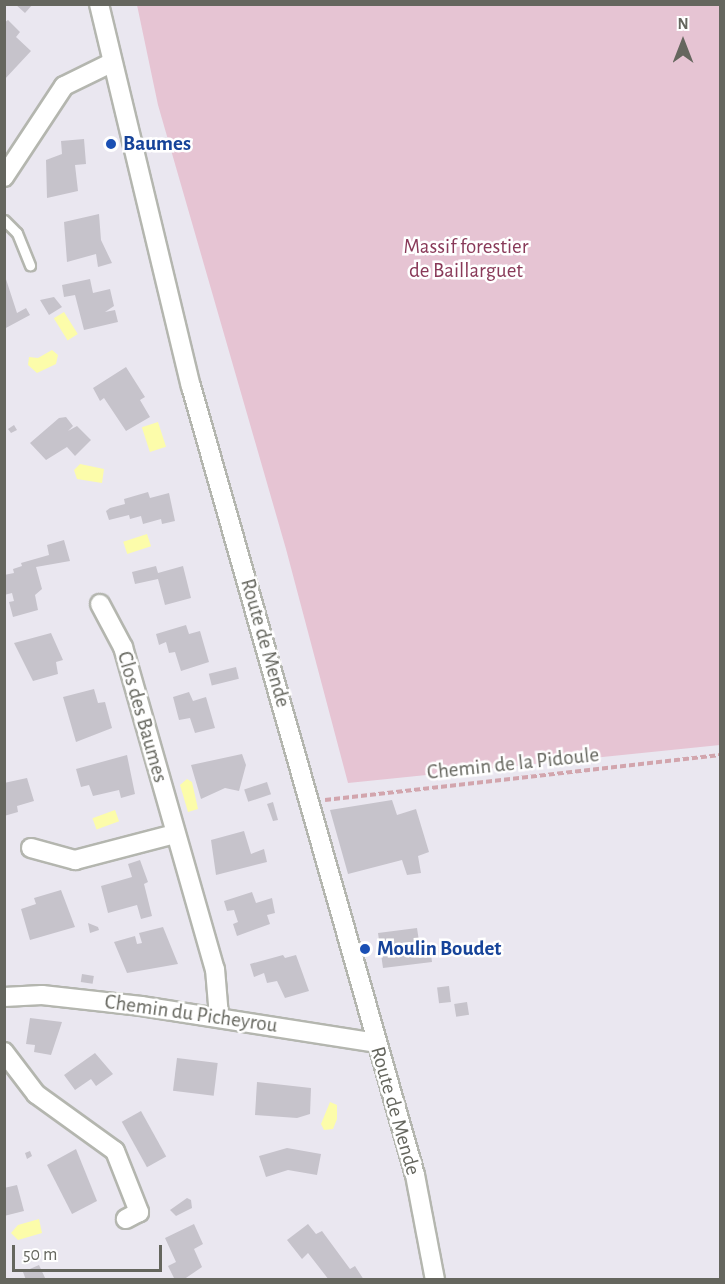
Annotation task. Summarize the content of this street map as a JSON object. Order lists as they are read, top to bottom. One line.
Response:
{"streets":{"street":["Route de Mende","Clos des Baumes","Chemin du Picheyrou"],"path":["Chemin de la Pidoule"]},"crossings":[["Route de Mende","Chemin de la Pidoule"],["Route de Mende","Chemin du Picheyrou"],["Clos des Baumes","Chemin du Picheyrou"]],"parks":["Massif forestier de Baillarguet"],"places":["Baumes","Moulin Boudet"],"scale_bar":"50 m","north":"top"}
